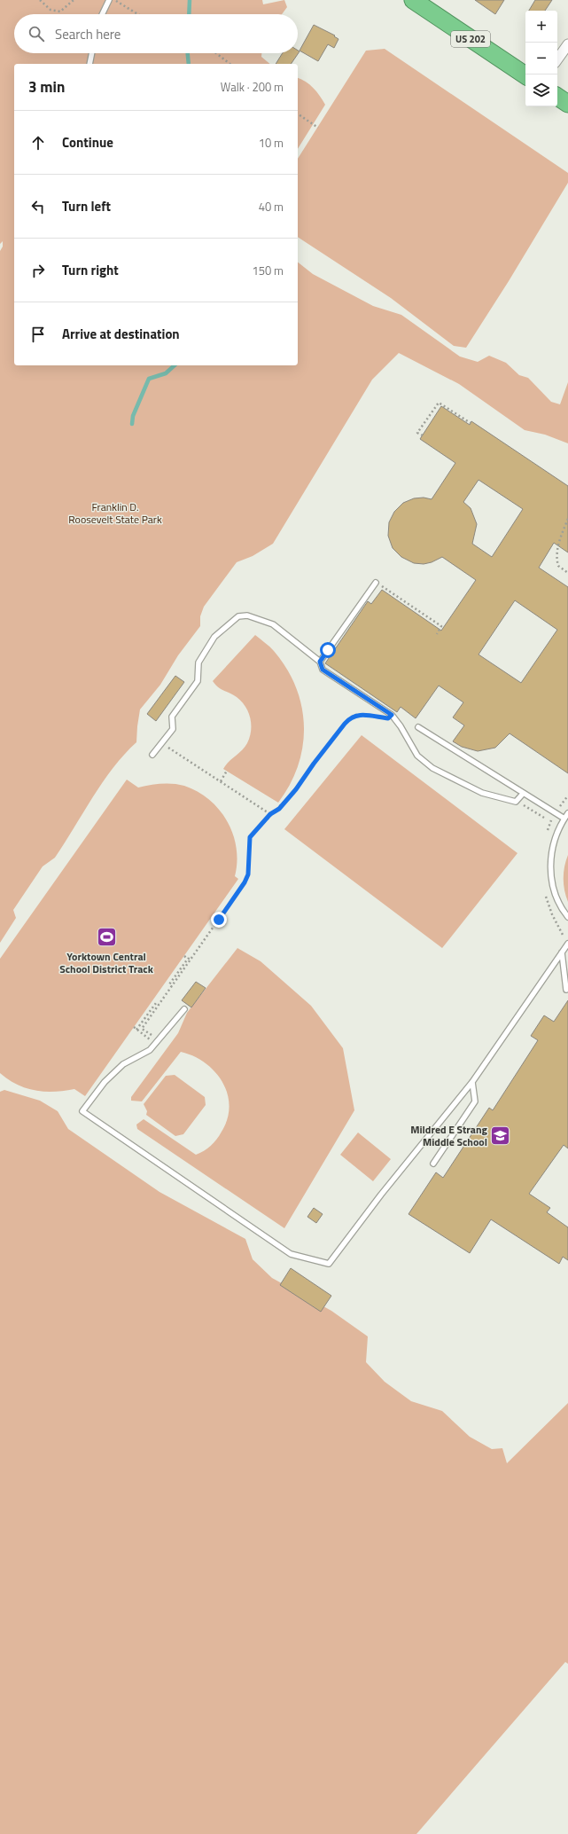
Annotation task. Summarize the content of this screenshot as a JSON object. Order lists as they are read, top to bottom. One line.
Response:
{"streets":{"highway":["US 202"]},"parks":["Franklin D. Roosevelt State Park"],"places":{"sports":["Yorktown Central School District Track"],"school or university":["Mildred E Strang Middle School"]},"page":{"map_buttons":["+","−"],"search":"Search here","heading":["3 min","Walk · 200 m"],"list":[["Continue","10 m"],["Turn left","40 m"],["Turn right","150 m"],"Arrive at destination"]}}
